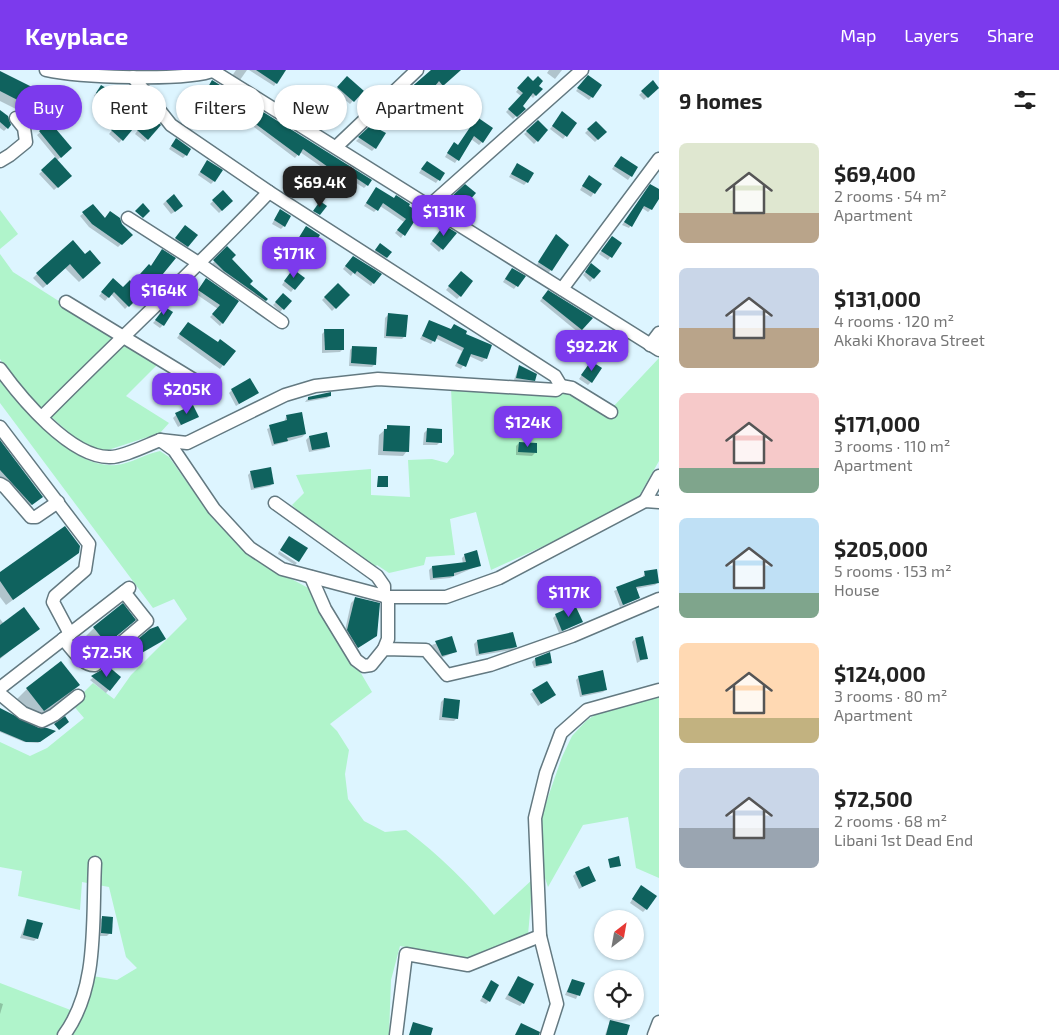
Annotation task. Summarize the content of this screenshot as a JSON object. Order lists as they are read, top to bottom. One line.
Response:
{"north":"top right","page":{"header":"Keyplace","nav":["Map","Layers","Share"],"heading":"9 homes","chip":["Buy","Rent","Filters","New","Apartment"],"list":[{"name":"$69,400","note":"2 rooms · 54 m² · Apartment"},{"name":"$131,000","note":"4 rooms · 120 m² · Akaki Khorava Street"},{"name":"$171,000","note":"3 rooms · 110 m² · Apartment"},{"name":"$205,000","note":"5 rooms · 153 m² · House"},{"name":"$124,000","note":"3 rooms · 80 m² · Apartment"},{"name":"$72,500","note":"2 rooms · 68 m² · Libani 1st Dead End"}],"price":["$69.4K","$131K","$171K","$164K","$92.2K","$205K","$124K","$117K","$72.5K"]}}
